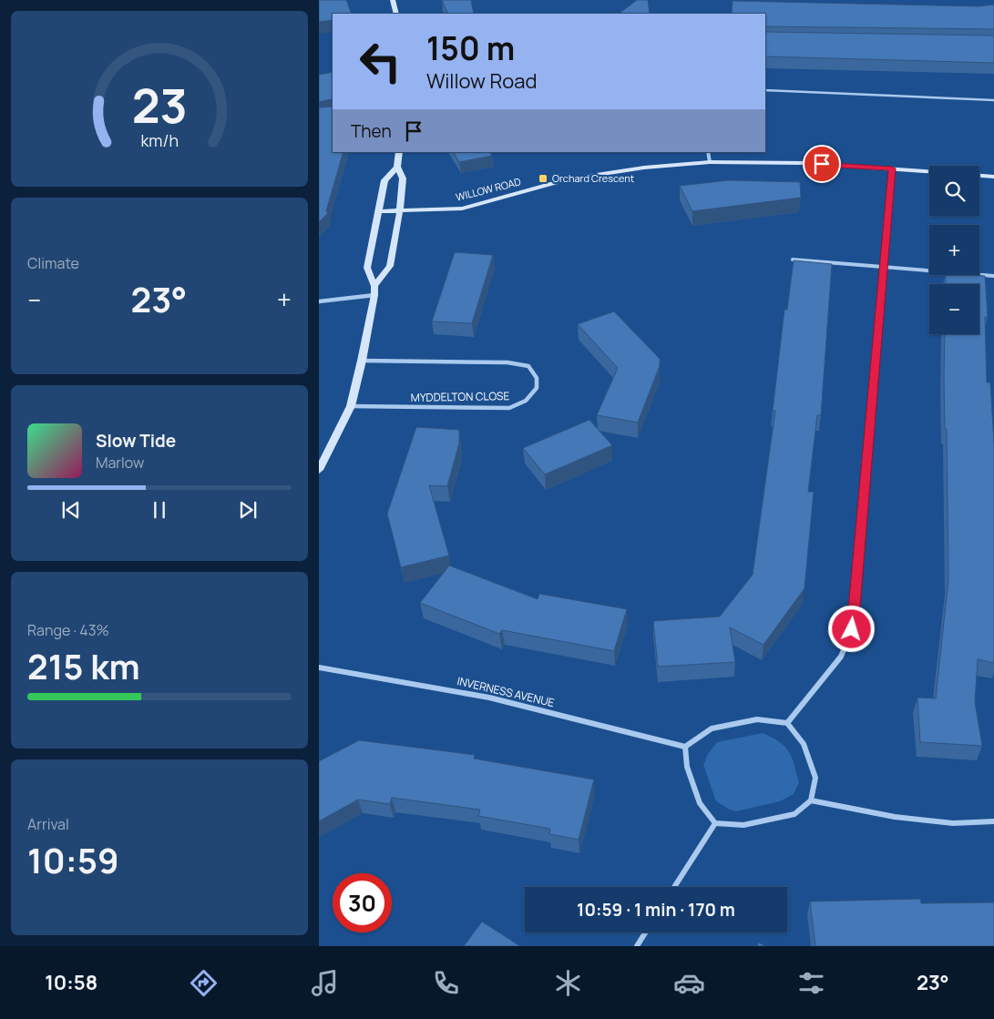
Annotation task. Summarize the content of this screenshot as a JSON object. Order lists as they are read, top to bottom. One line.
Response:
{"streets":{"street":["WILLOW ROAD","MYDDELTON CLOSE","INVERNESS AVENUE"]},"places":{"transit":["Orchard Crescent"]},"page":{"turn":["150 m","Willow Road"],"then":"Then","map_buttons":["+","−"],"tile":["Climate",["Range · 43%","215 km"],["Arrival","10:59"]],"heat":["−","23°","+"],"song":["Slow Tide","Marlow"],"limit":"30","trip":"10:59 · 1 min · 170 m","tabs":["10:58","23°"],"gauge":["23","km/h"]}}
